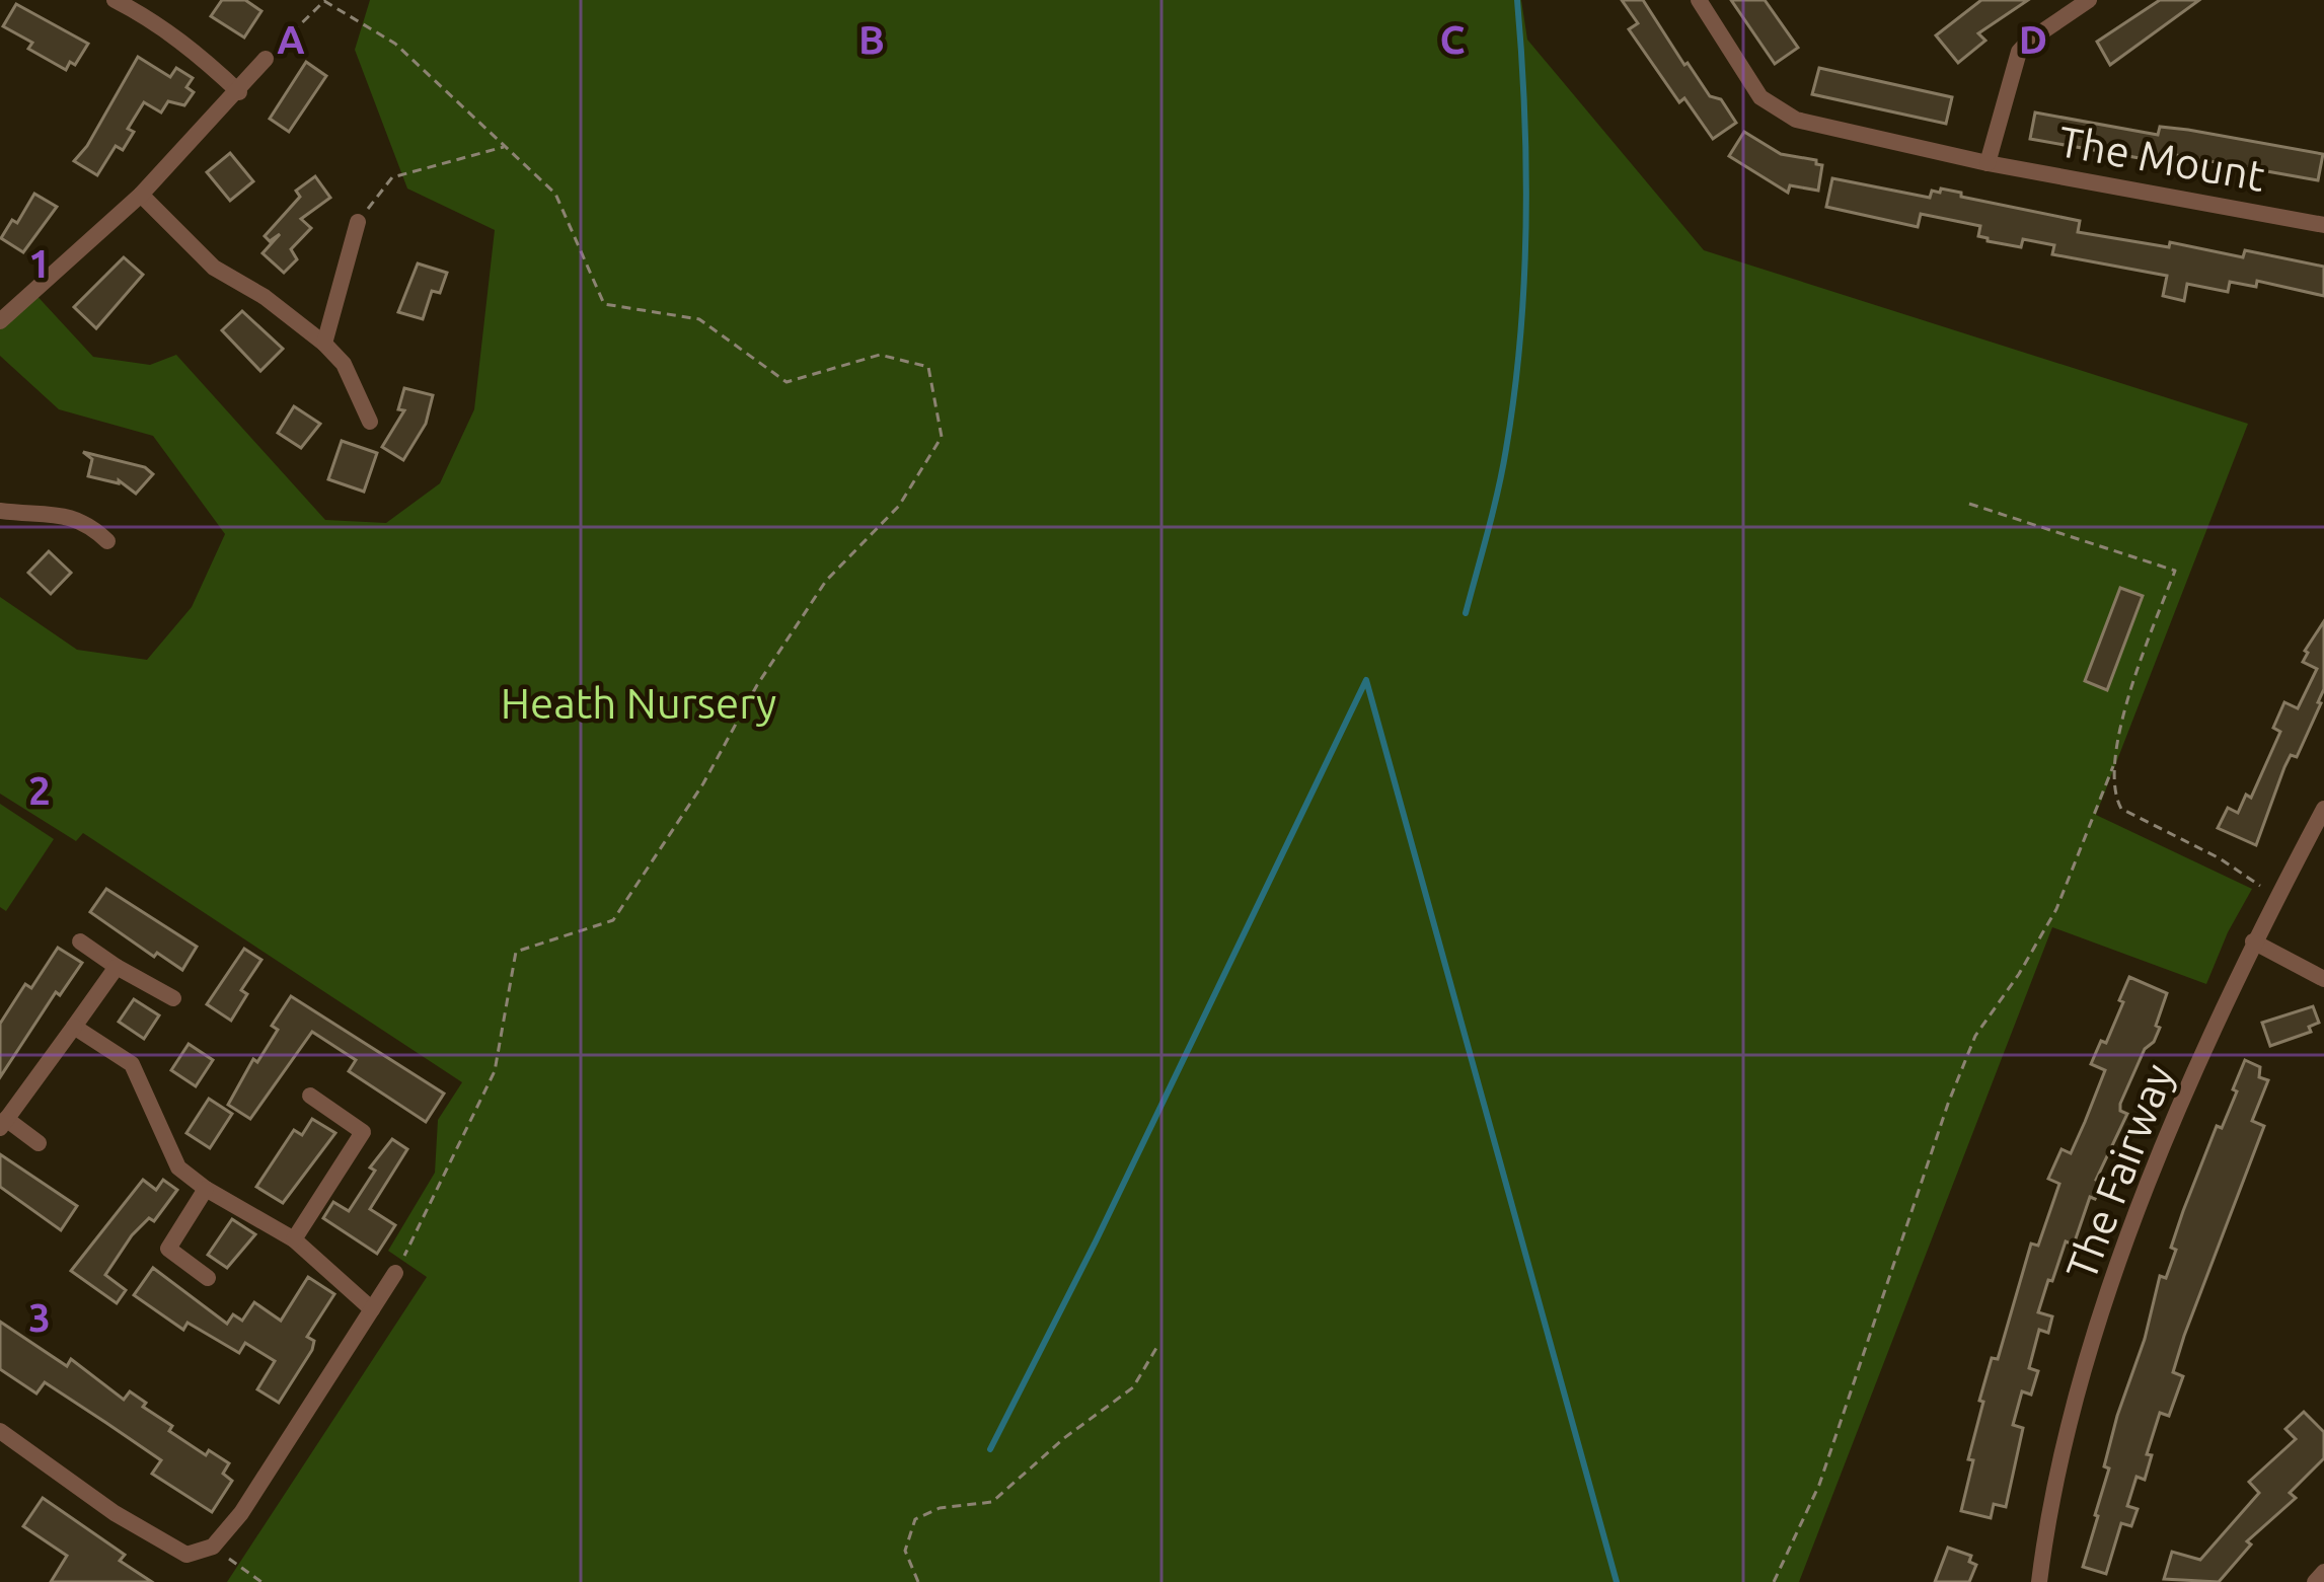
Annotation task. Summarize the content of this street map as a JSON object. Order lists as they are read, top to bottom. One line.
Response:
{"streets":{"street":["The Mount","The Fairway"]},"parks":["Heath Nursery"],"grid":{"columns":["A","B","C","D"],"rows":["1","2","3"]}}
